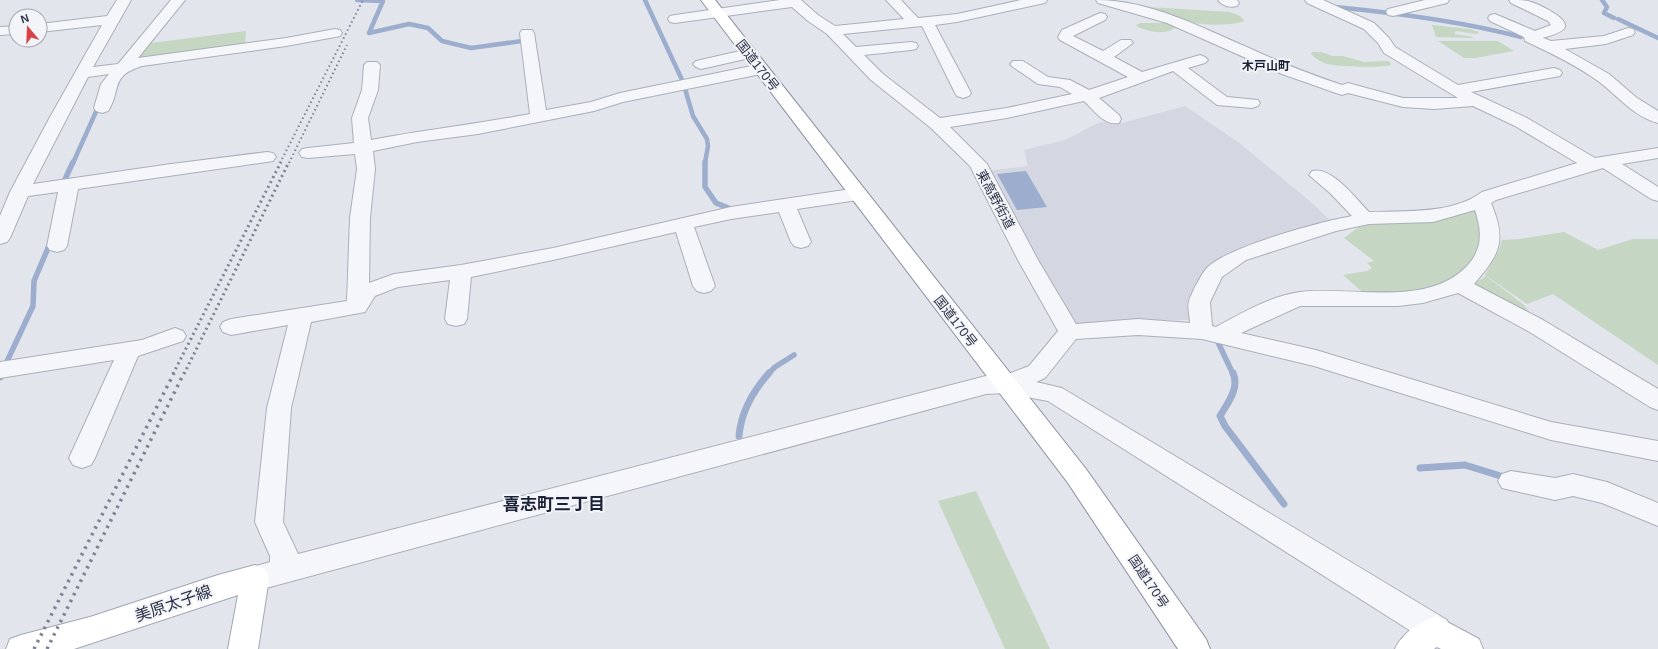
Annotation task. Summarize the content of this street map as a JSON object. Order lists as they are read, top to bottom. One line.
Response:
{"streets":{"main road":["国道170号","美原太子線"],"street":["東高野街道"]},"districts":["木戸山町","喜志町三丁目"],"north":"top"}
